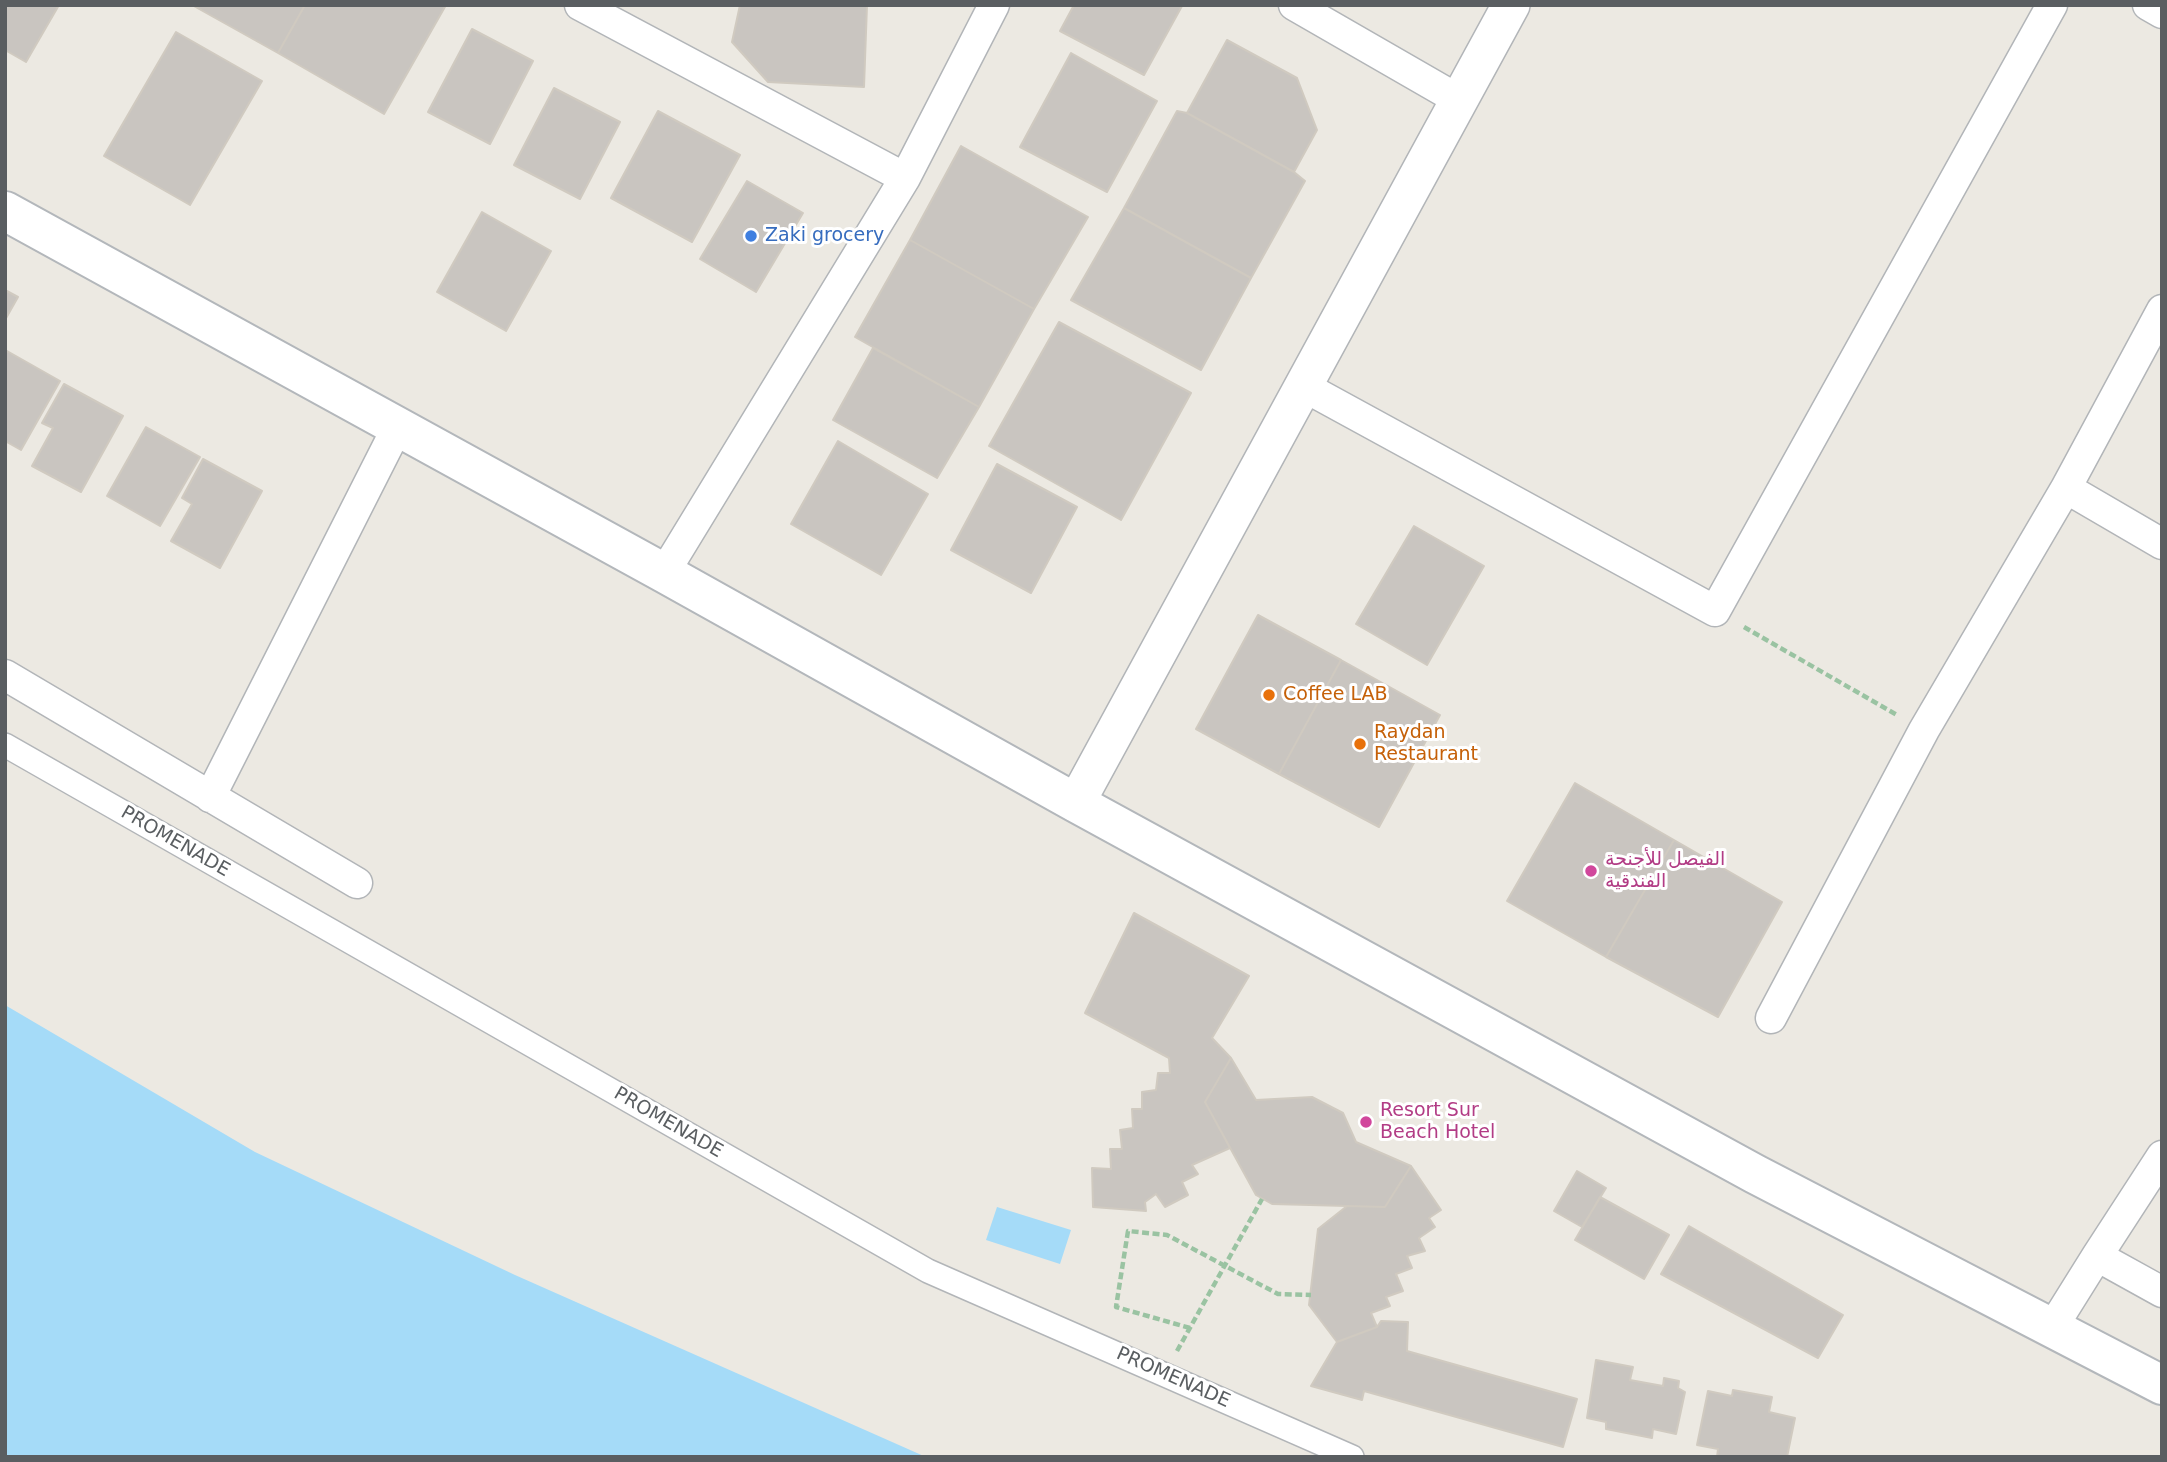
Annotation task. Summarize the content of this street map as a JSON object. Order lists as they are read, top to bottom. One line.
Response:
{"streets":{"street":["PROMENADE"]},"places":["Zaki grocery","Coffee LAB","Raydan Restaurant","الفيصل للأجنحة الفندقية","Resort Sur Beach Hotel"]}
